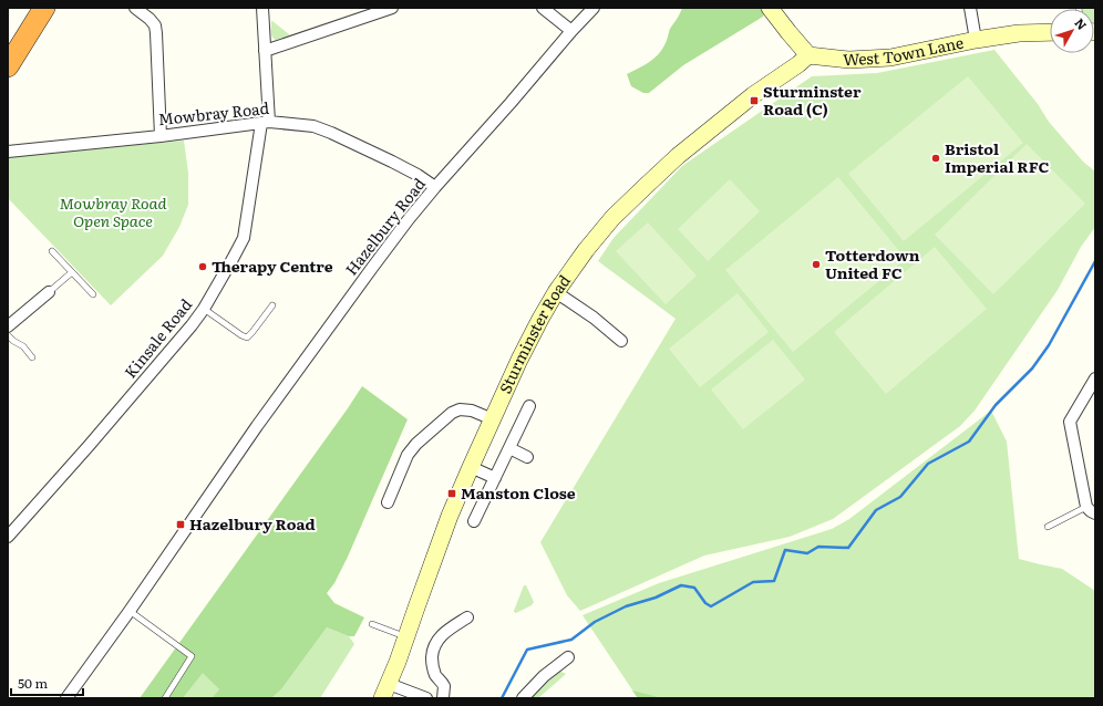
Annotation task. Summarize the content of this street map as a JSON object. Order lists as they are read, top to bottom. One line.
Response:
{"streets":{"street":["West Town Lane","Mowbray Road","Hazelbury Road","Sturminster Road","Kinsale Road"]},"crossings":[["West Town Lane","Sturminster Road"],["Mowbray Road","Hazelbury Road"],["Mowbray Road","Kinsale Road"]],"parks":["Mowbray Road Open Space"],"places":{"transit":["Sturminster Road (C)","Manston Close","Hazelbury Road"],"other":["Bristol Imperial RFC","Totterdown United FC","Therapy Centre"]},"scale_bar":"50 m","north":"top right"}
